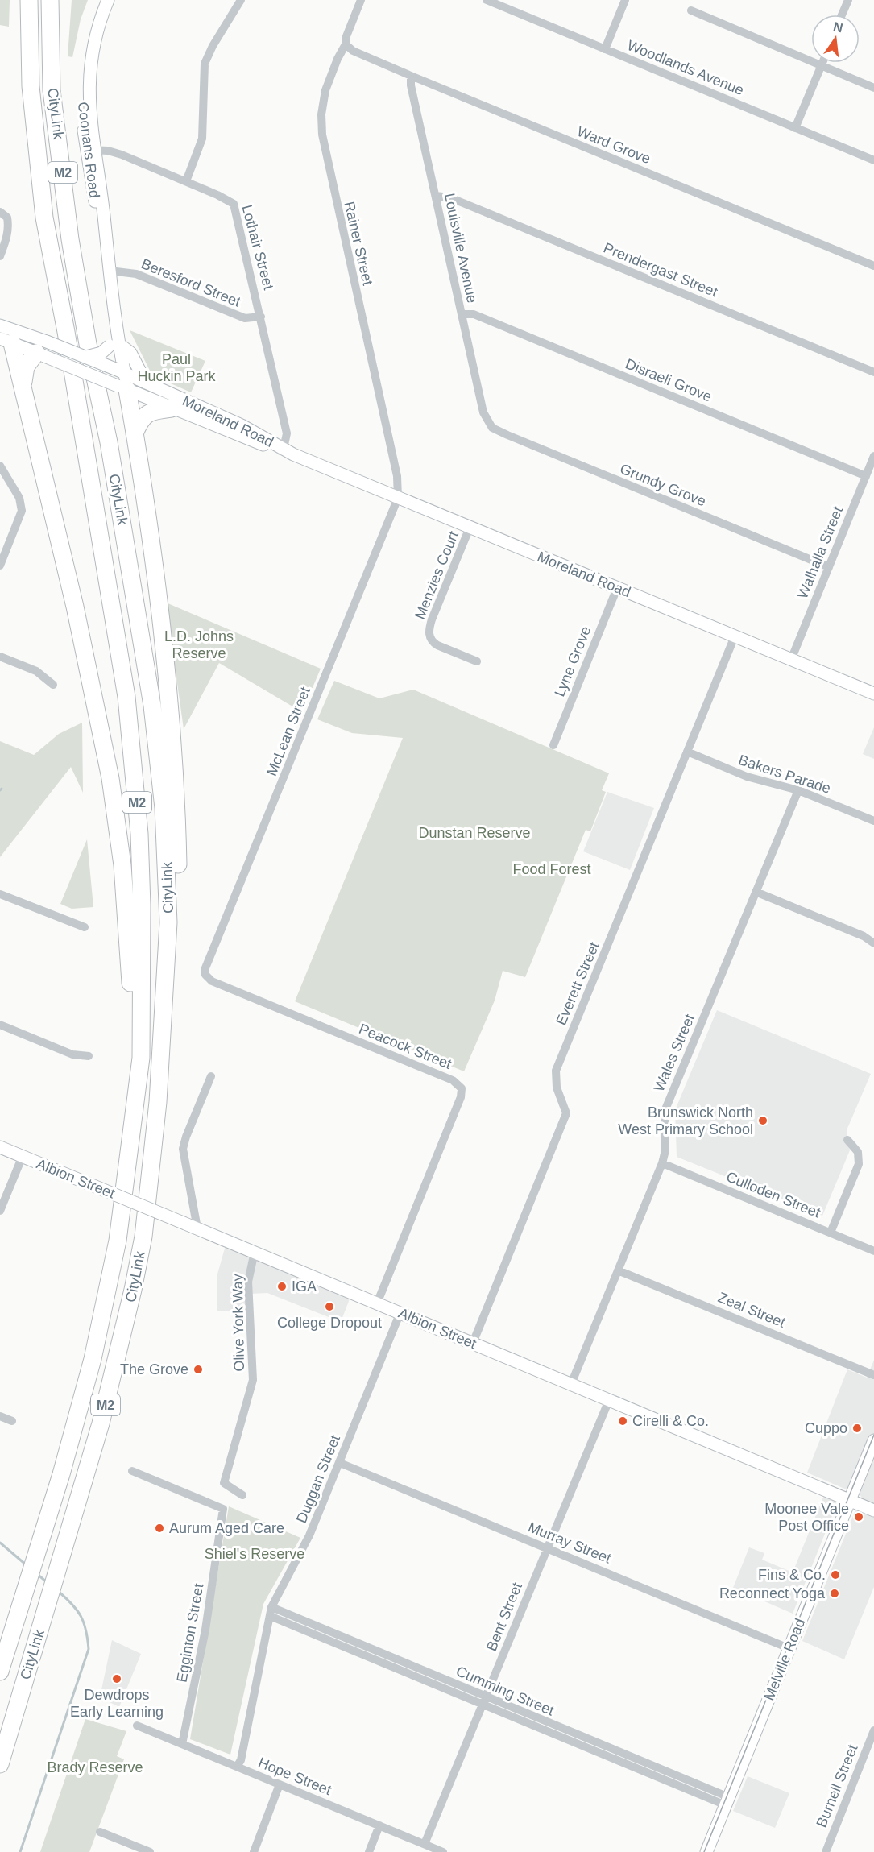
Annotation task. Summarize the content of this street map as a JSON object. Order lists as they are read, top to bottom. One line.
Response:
{"streets":{"highway":["CityLink","M2"],"main road":["Coonans Road","Moreland Road","Albion Street","Melville Road"],"street":["Woodlands Avenue","Ward Grove","Rainer Street","Lothair Street","Louisville Avenue","Prendergast Street","Beresford Street","Disraeli Grove","Grundy Grove","Walhalla Street","Menzies Court","Lyne Grove","McLean Street","Bakers Parade","Everett Street","Peacock Street","Wales Street","Culloden Street","Zeal Street","Olive York Way","Duggan Street","Murray Street","Bent Street","Egginton Street","Cumming Street","Hope Street","Burnell Street"]},"crossings":[["Ward Grove","Rainer Street"],["Ward Grove","Louisville Avenue"],["Coonans Road","Lothair Street"],["Coonans Road","Beresford Street"],["Rainer Street","Moreland Road"],["Rainer Street","McLean Street"],["Lothair Street","Beresford Street"],["Lothair Street","Moreland Road"],["Louisville Avenue","Prendergast Street"],["Louisville Avenue","Disraeli Grove"],["Louisville Avenue","Grundy Grove"],["Disraeli Grove","Walhalla Street"],["Moreland Road","Walhalla Street"],["Moreland Road","Menzies Court"],["Moreland Road","Lyne Grove"],["Moreland Road","McLean Street"],["Moreland Road","Everett Street"],["Grundy Grove","Walhalla Street"],["McLean Street","Peacock Street"],["Bakers Parade","Everett Street"],["Bakers Parade","Wales Street"],["Everett Street","Albion Street"],["Peacock Street","Albion Street"],["Wales Street","Albion Street"],["Wales Street","Culloden Street"],["Wales Street","Zeal Street"],["Albion Street","Olive York Way"],["Albion Street","Duggan Street"],["Albion Street","Bent Street"],["Albion Street","Melville Road"],["Duggan Street","Murray Street"],["Duggan Street","Cumming Street"],["Duggan Street","Hope Street"],["Murray Street","Bent Street"],["Murray Street","Melville Road"],["Bent Street","Cumming Street"],["Bent Street","Hope Street"],["Egginton Street","Hope Street"],["Melville Road","Cumming Street"]],"parks":["Paul Huckin Park","L.D. Johns Reserve","Dunstan Reserve","Food Forest","Shiel's Reserve","Brady Reserve"],"places":["Brunswick North West Primary School","IGA","College Dropout","The Grove","Cirelli & Co.","Cuppo","Moonee Vale Post Office","Aurum Aged Care","Fins & Co.","Reconnect Yoga","Dewdrops Early Learning"],"north":"top"}
